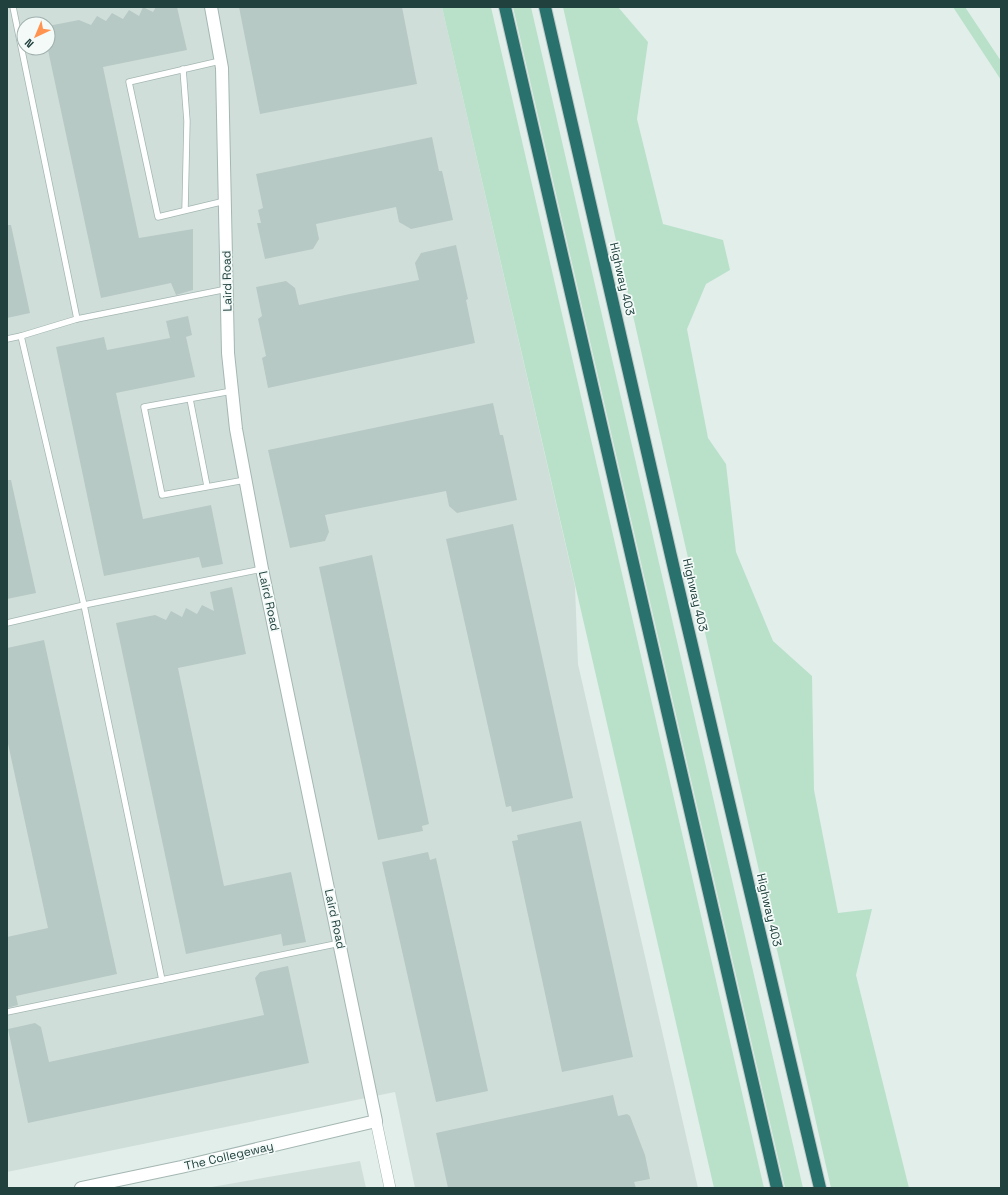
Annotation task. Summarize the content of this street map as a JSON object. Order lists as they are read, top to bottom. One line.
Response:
{"streets":{"highway":["Highway 403"],"street":["Laird Road","The Collegeway"]},"crossings":[["Laird Road","The Collegeway"]],"north":"bottom left"}
